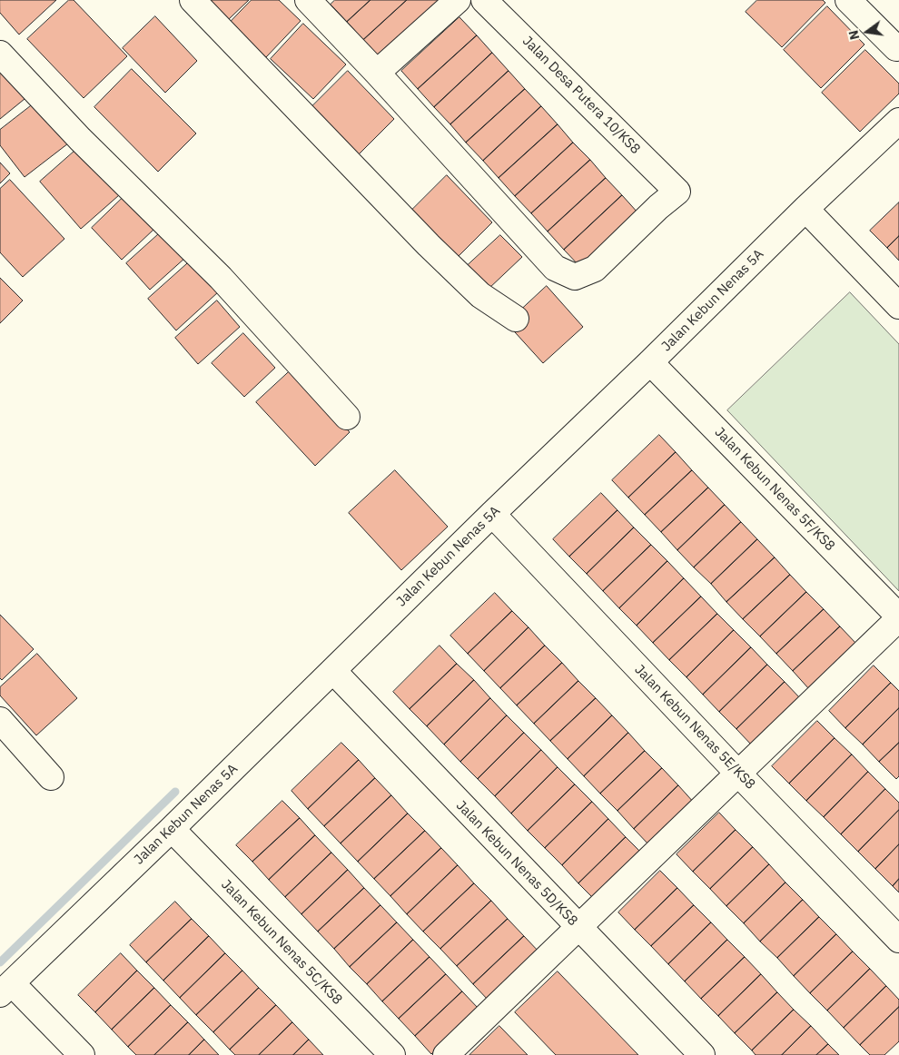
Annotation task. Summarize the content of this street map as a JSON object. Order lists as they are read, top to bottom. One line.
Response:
{"streets":{"street":["Jalan Desa Putera 10/KS8","Jalan Kebun Nenas 5A","Jalan Kebun Nenas 5F/KS8","Jalan Kebun Nenas 5E/KS8","Jalan Kebun Nenas 5D/KS8","Jalan Kebun Nenas 5C/KS8"]},"crossings":[["Jalan Kebun Nenas 5A","Jalan Kebun Nenas 5F/KS8"],["Jalan Kebun Nenas 5A","Jalan Kebun Nenas 5E/KS8"],["Jalan Kebun Nenas 5A","Jalan Kebun Nenas 5D/KS8"],["Jalan Kebun Nenas 5A","Jalan Kebun Nenas 5C/KS8"]],"north":"left"}
